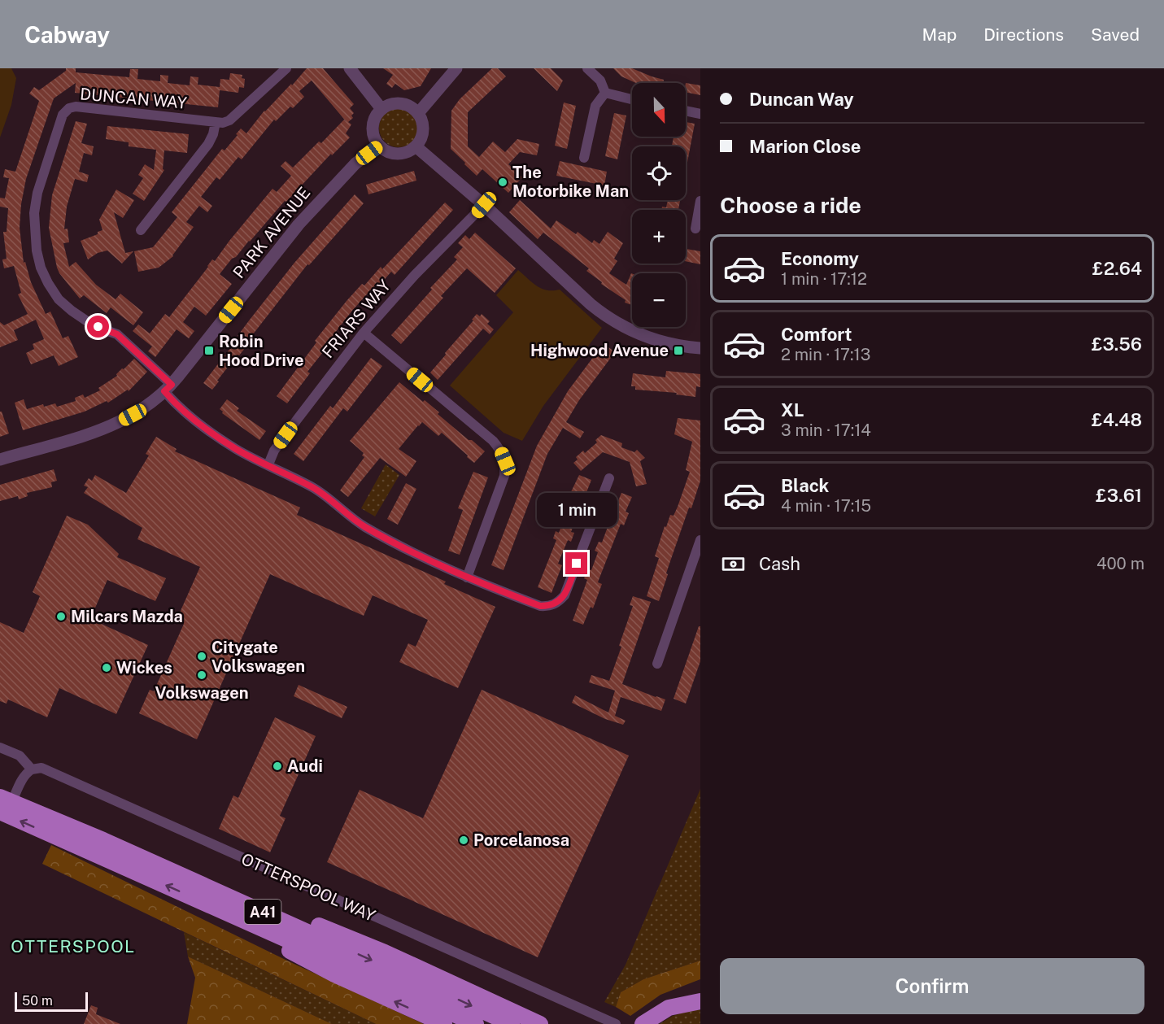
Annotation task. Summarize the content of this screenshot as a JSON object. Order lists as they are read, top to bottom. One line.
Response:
{"streets":{"highway":["A41"],"street":["DUNCAN WAY","PARK AVENUE","FRIARS WAY","OTTERSPOOL WAY"]},"crossings":[["DUNCAN WAY","PARK AVENUE"]],"districts":["OTTERSPOOL"],"places":{"other":["The Motorbike Man","Milcars Mazda","Citygate Volkswagen","Wickes","Volkswagen","Audi","Porcelanosa"],"transit":["Robin Hood Drive","Highwood Avenue"]},"scale_bar":"50 m","north":"bottom","page":{"header":"Cabway","nav":["Map","Directions","Saved"],"banner":["Duncan Way","Marion Close"],"map_buttons":["+","−"],"heading":"Choose a ride","list":[{"name":"Economy","note":"1 min · 17:12","value":"£2.64"},{"name":"Comfort","note":"2 min · 17:13","value":"£3.56"},{"name":"XL","note":"3 min · 17:14","value":"£4.48"},{"name":"Black","note":"4 min · 17:15","value":"£3.61"}],"bubble":"1 min","pay":["Cash","400 m"],"buttons":"Confirm","scale":"50 m"}}
